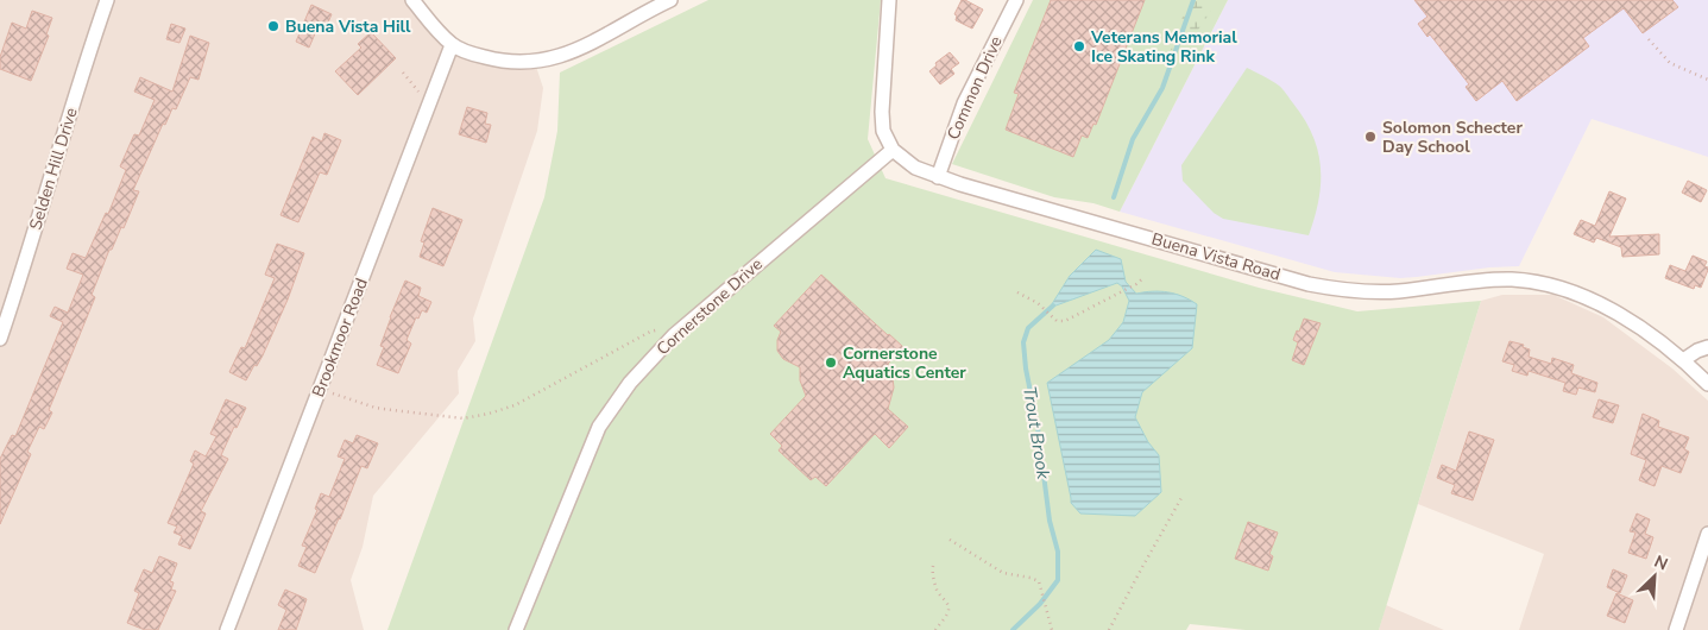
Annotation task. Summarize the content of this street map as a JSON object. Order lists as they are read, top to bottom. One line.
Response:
{"streets":{"street":["Common Drive","Selden Hill Drive","Buena Vista Road","Cornerstone Drive","Brookmoor Road"]},"crossings":[["Common Drive","Buena Vista Road"],["Buena Vista Road","Cornerstone Drive"]],"water":["Trout Brook"],"places":["Buena Vista Hill","Veterans Memorial Ice Skating Rink","Solomon Schecter Day School","Cornerstone Aquatics Center"],"north":"top right"}
